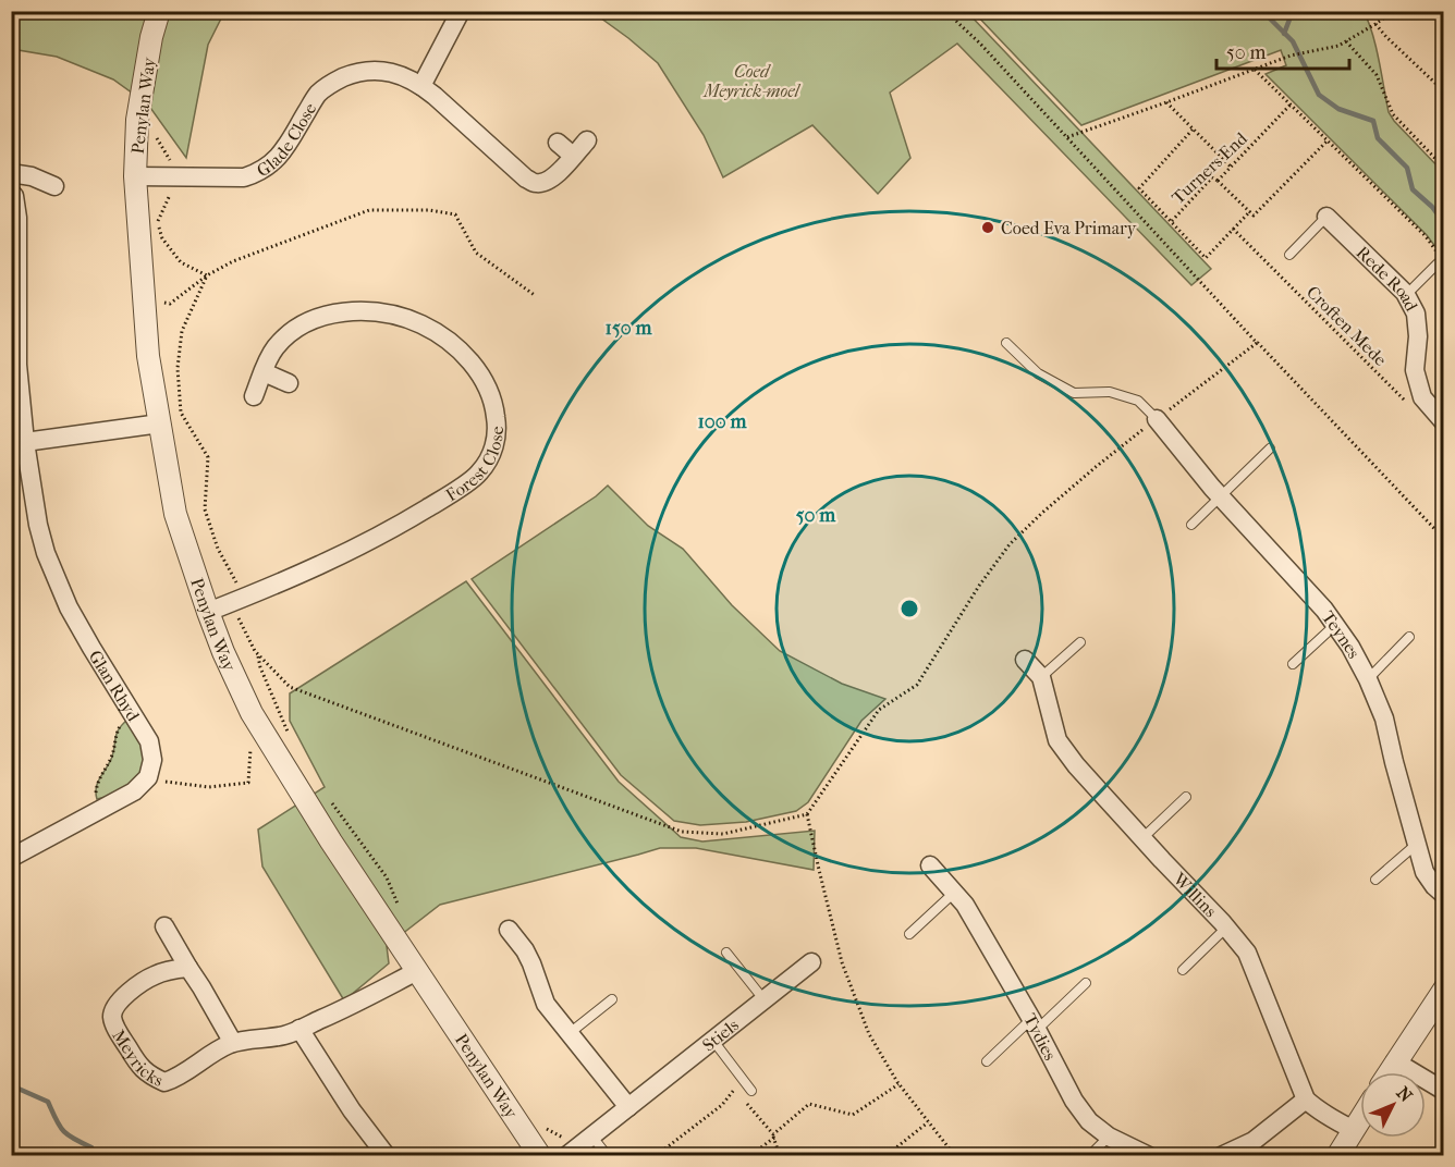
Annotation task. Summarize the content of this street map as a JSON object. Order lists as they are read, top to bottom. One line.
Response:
{"streets":{"street":["Penylan Way","Glade Close","Rede Road","Forest Close","Teynes","Glan Rhyd","Willins","Stiels","Tydies","Meyricks"],"path":["Turners End","Croften Mede"]},"crossings":[["Penylan Way","Glade Close"],["Penylan Way","Forest Close"],["Penylan Way","Meyricks"]],"parks":["Coed Meyrick-moel"],"places":["Coed Eva Primary"],"scale_bar":"50 m","north":"top right","rings":["150 m","100 m","50 m"]}
